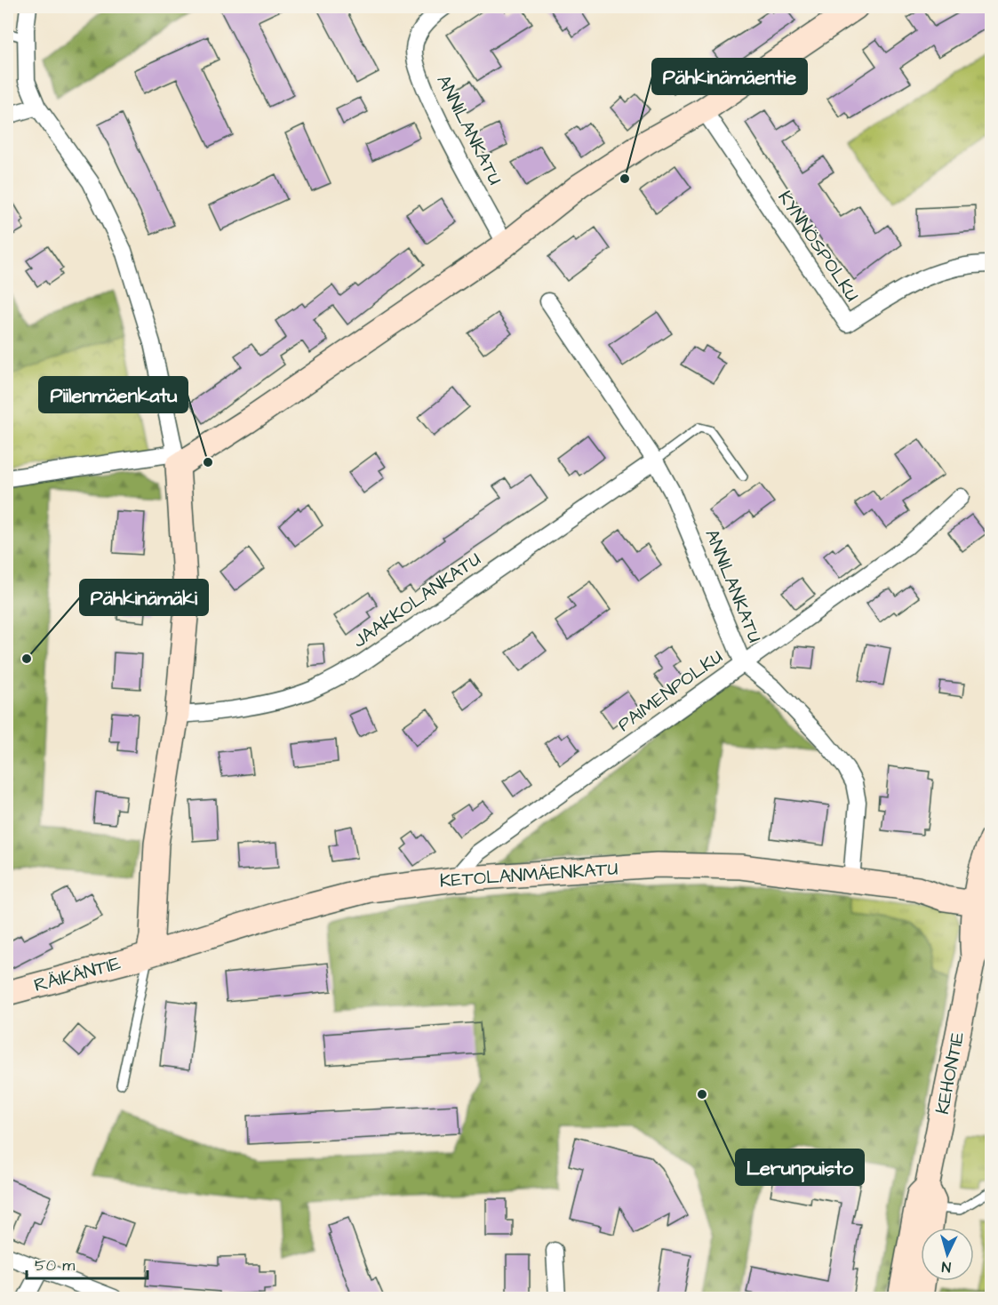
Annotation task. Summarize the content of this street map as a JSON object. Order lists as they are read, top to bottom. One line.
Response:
{"streets":{"street":["ANNILANKATU","KYNNÖSPOLKU","JAAKKOLANKATU","PAIMENPOLKU","KETOLANMÄENKATU","RÄIKÄNTIE","KEHONTIE"]},"crossings":[["ANNILANKATU","JAAKKOLANKATU"],["ANNILANKATU","PAIMENPOLKU"],["ANNILANKATU","KETOLANMÄENKATU"],["PAIMENPOLKU","KETOLANMÄENKATU"],["KETOLANMÄENKATU","RÄIKÄNTIE"],["KETOLANMÄENKATU","KEHONTIE"]],"places":["Pähkinämäentie","Piilenmäenkatu","Pähkinämäki","Lerunpuisto"],"scale_bar":"50 m","north":"bottom"}
